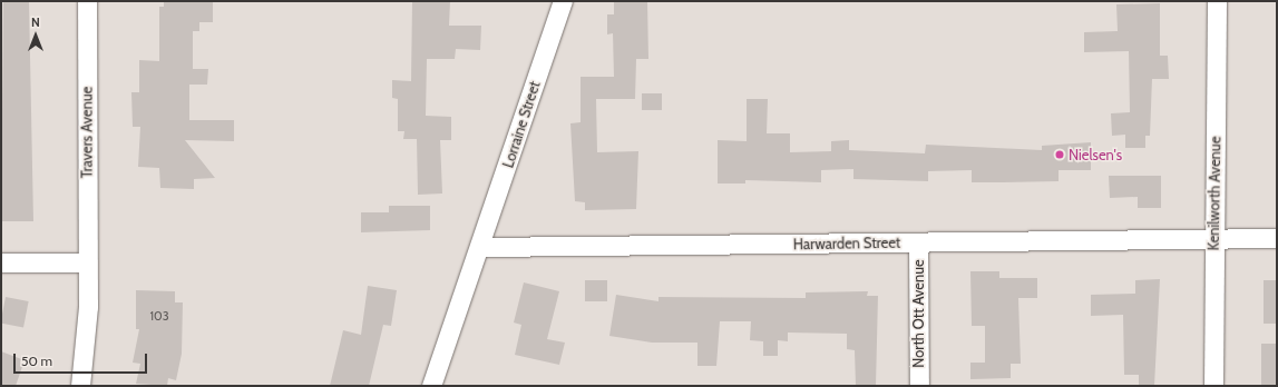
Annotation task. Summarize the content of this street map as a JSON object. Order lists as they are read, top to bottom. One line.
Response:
{"streets":{"street":["Lorraine Street","Travers Avenue","Kenilworth Avenue","Harwarden Street","North Ott Avenue"]},"crossings":[["Lorraine Street","Harwarden Street"],["Kenilworth Avenue","Harwarden Street"],["Harwarden Street","North Ott Avenue"]],"places":["Nielsen's"],"house_numbers":["103"],"scale_bar":"50 m","north":"top"}
